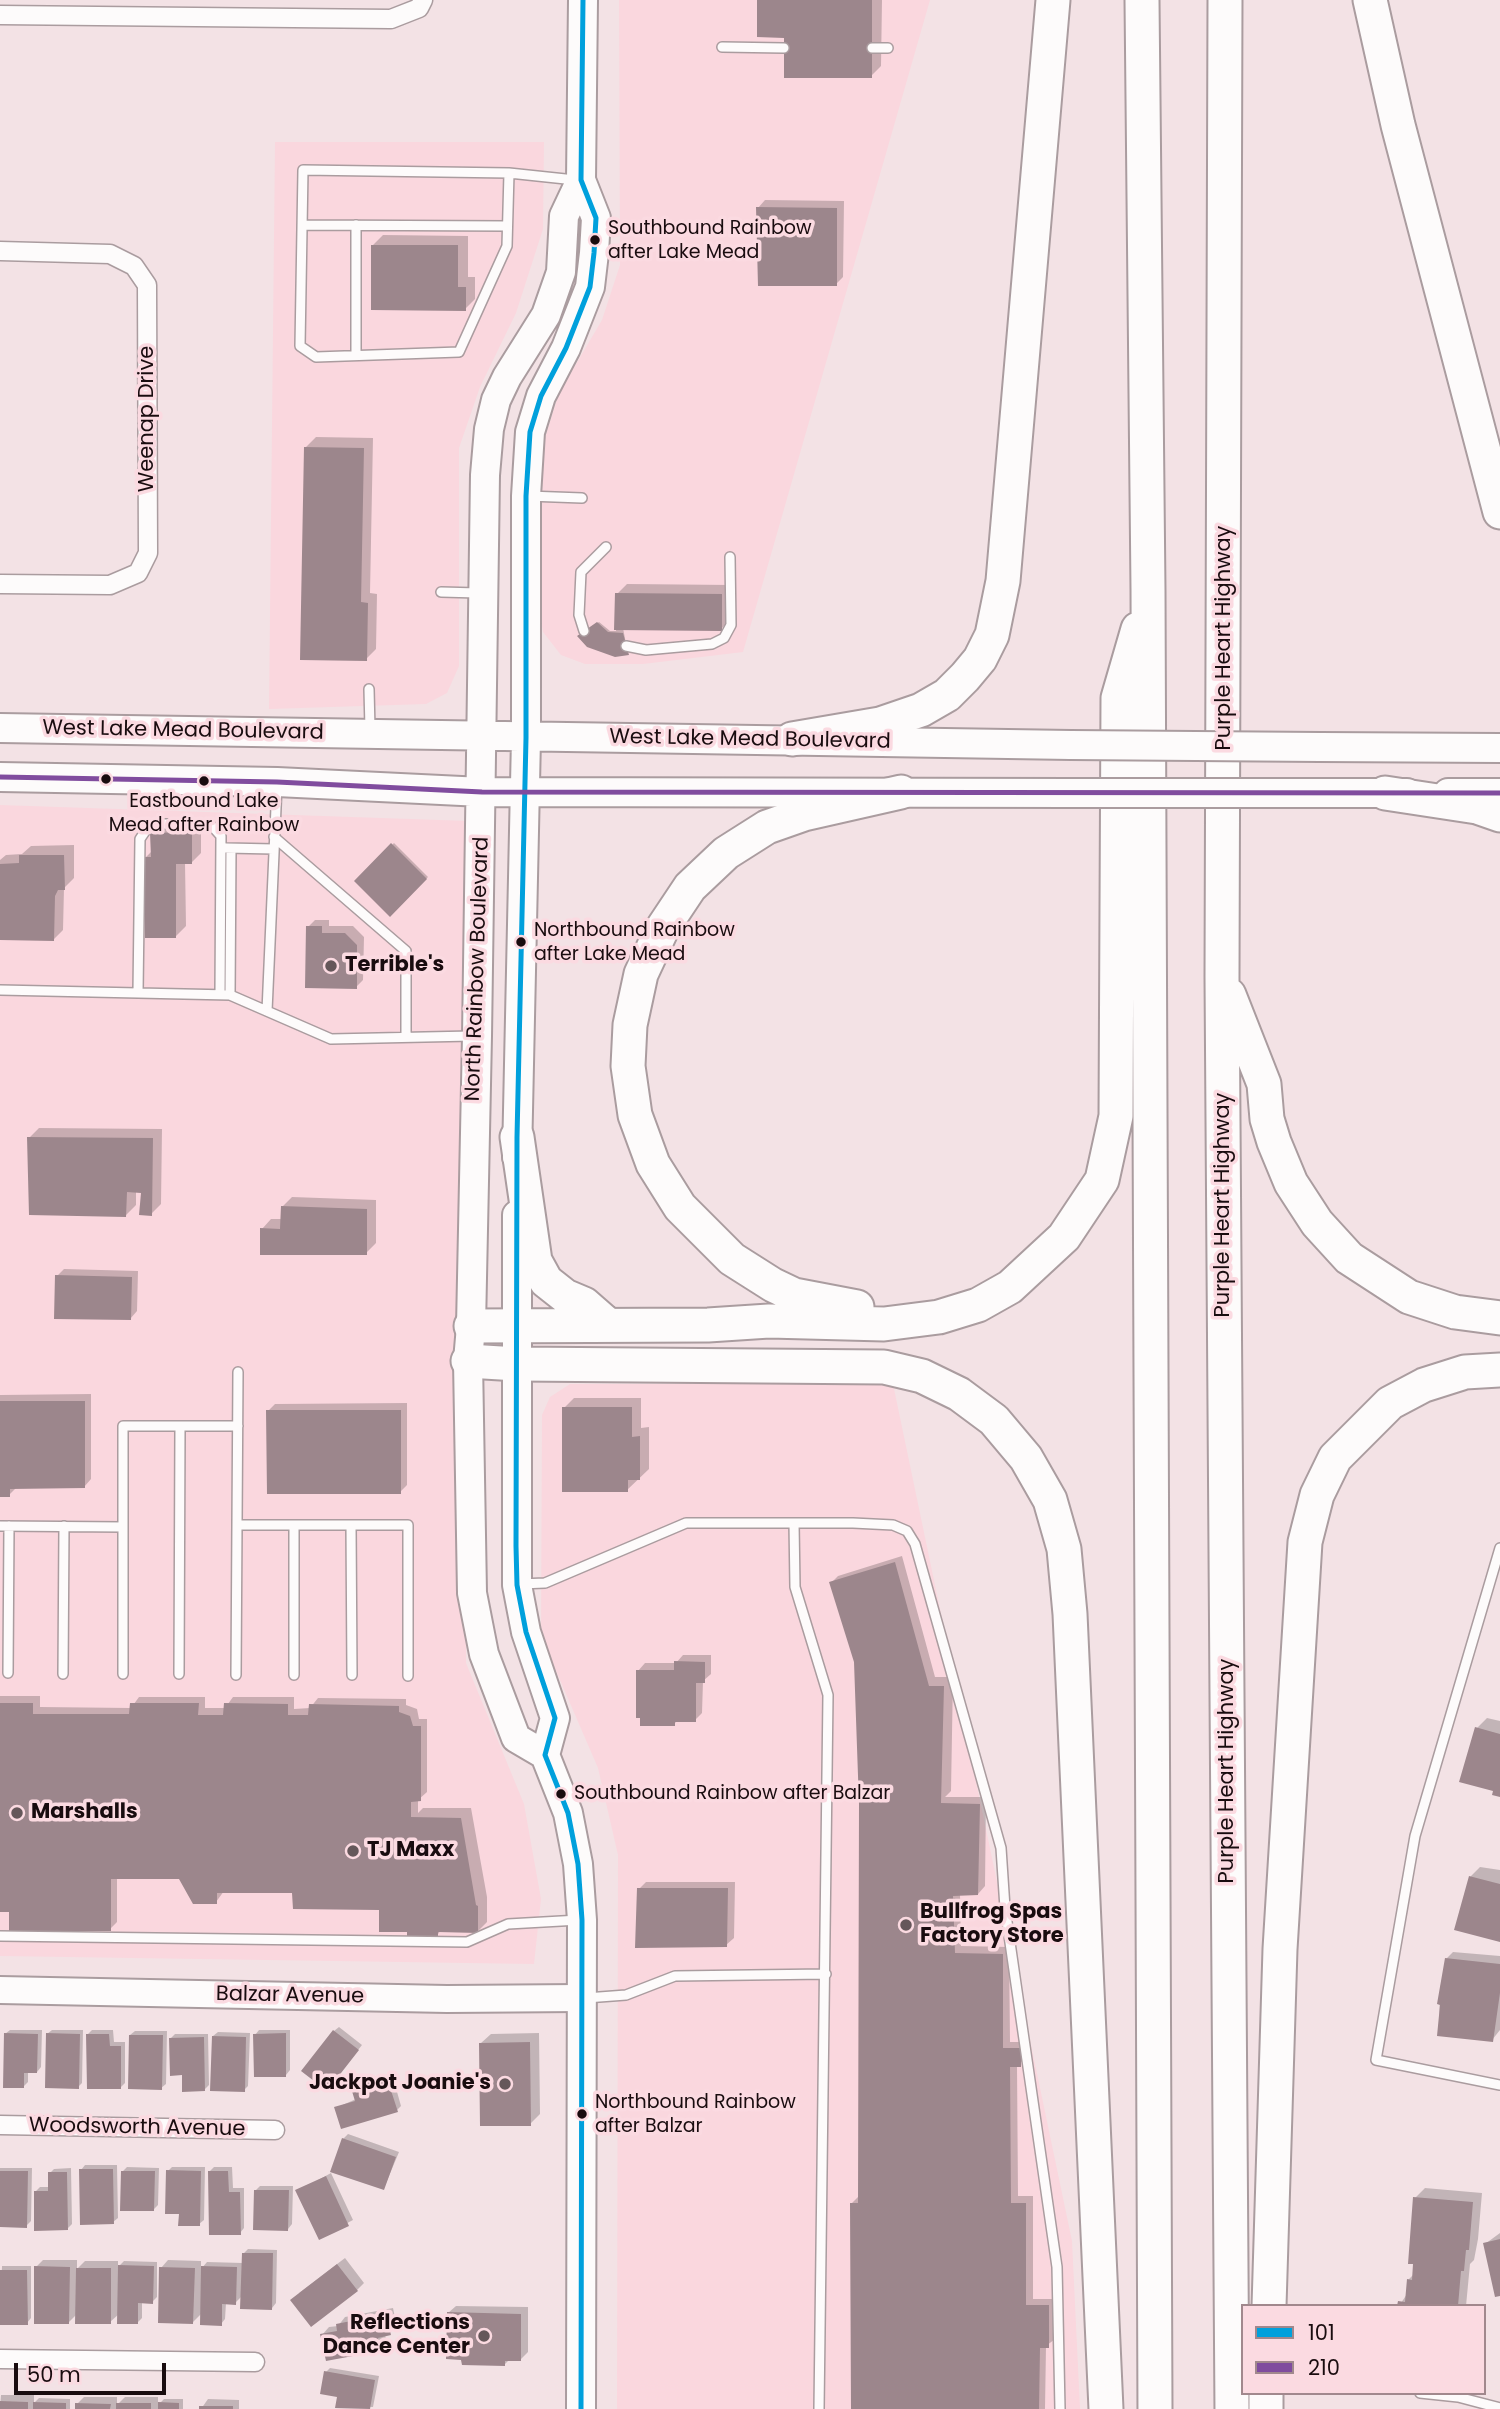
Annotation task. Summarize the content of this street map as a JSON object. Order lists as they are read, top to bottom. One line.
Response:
{"streets":{"highway":["Purple Heart Highway"],"main road":["West Lake Mead Boulevard","North Rainbow Boulevard"],"street":["Weenap Drive","Balzar Avenue","Woodsworth Avenue"]},"crossings":[["West Lake Mead Boulevard","North Rainbow Boulevard"]],"places":["Southbound Rainbow after Lake Mead","Eastbound Lake Mead after Rainbow","Northbound Rainbow after Lake Mead","Terrible's","Southbound Rainbow after Balzar","Marshalls","TJ Maxx","Bullfrog Spas Factory Store","Jackpot Joanie's","Northbound Rainbow after Balzar","Reflections Dance Center"],"lines":["transit line 101","transit line 210"],"legend":["101","210"],"scale_bar":"50 m"}
